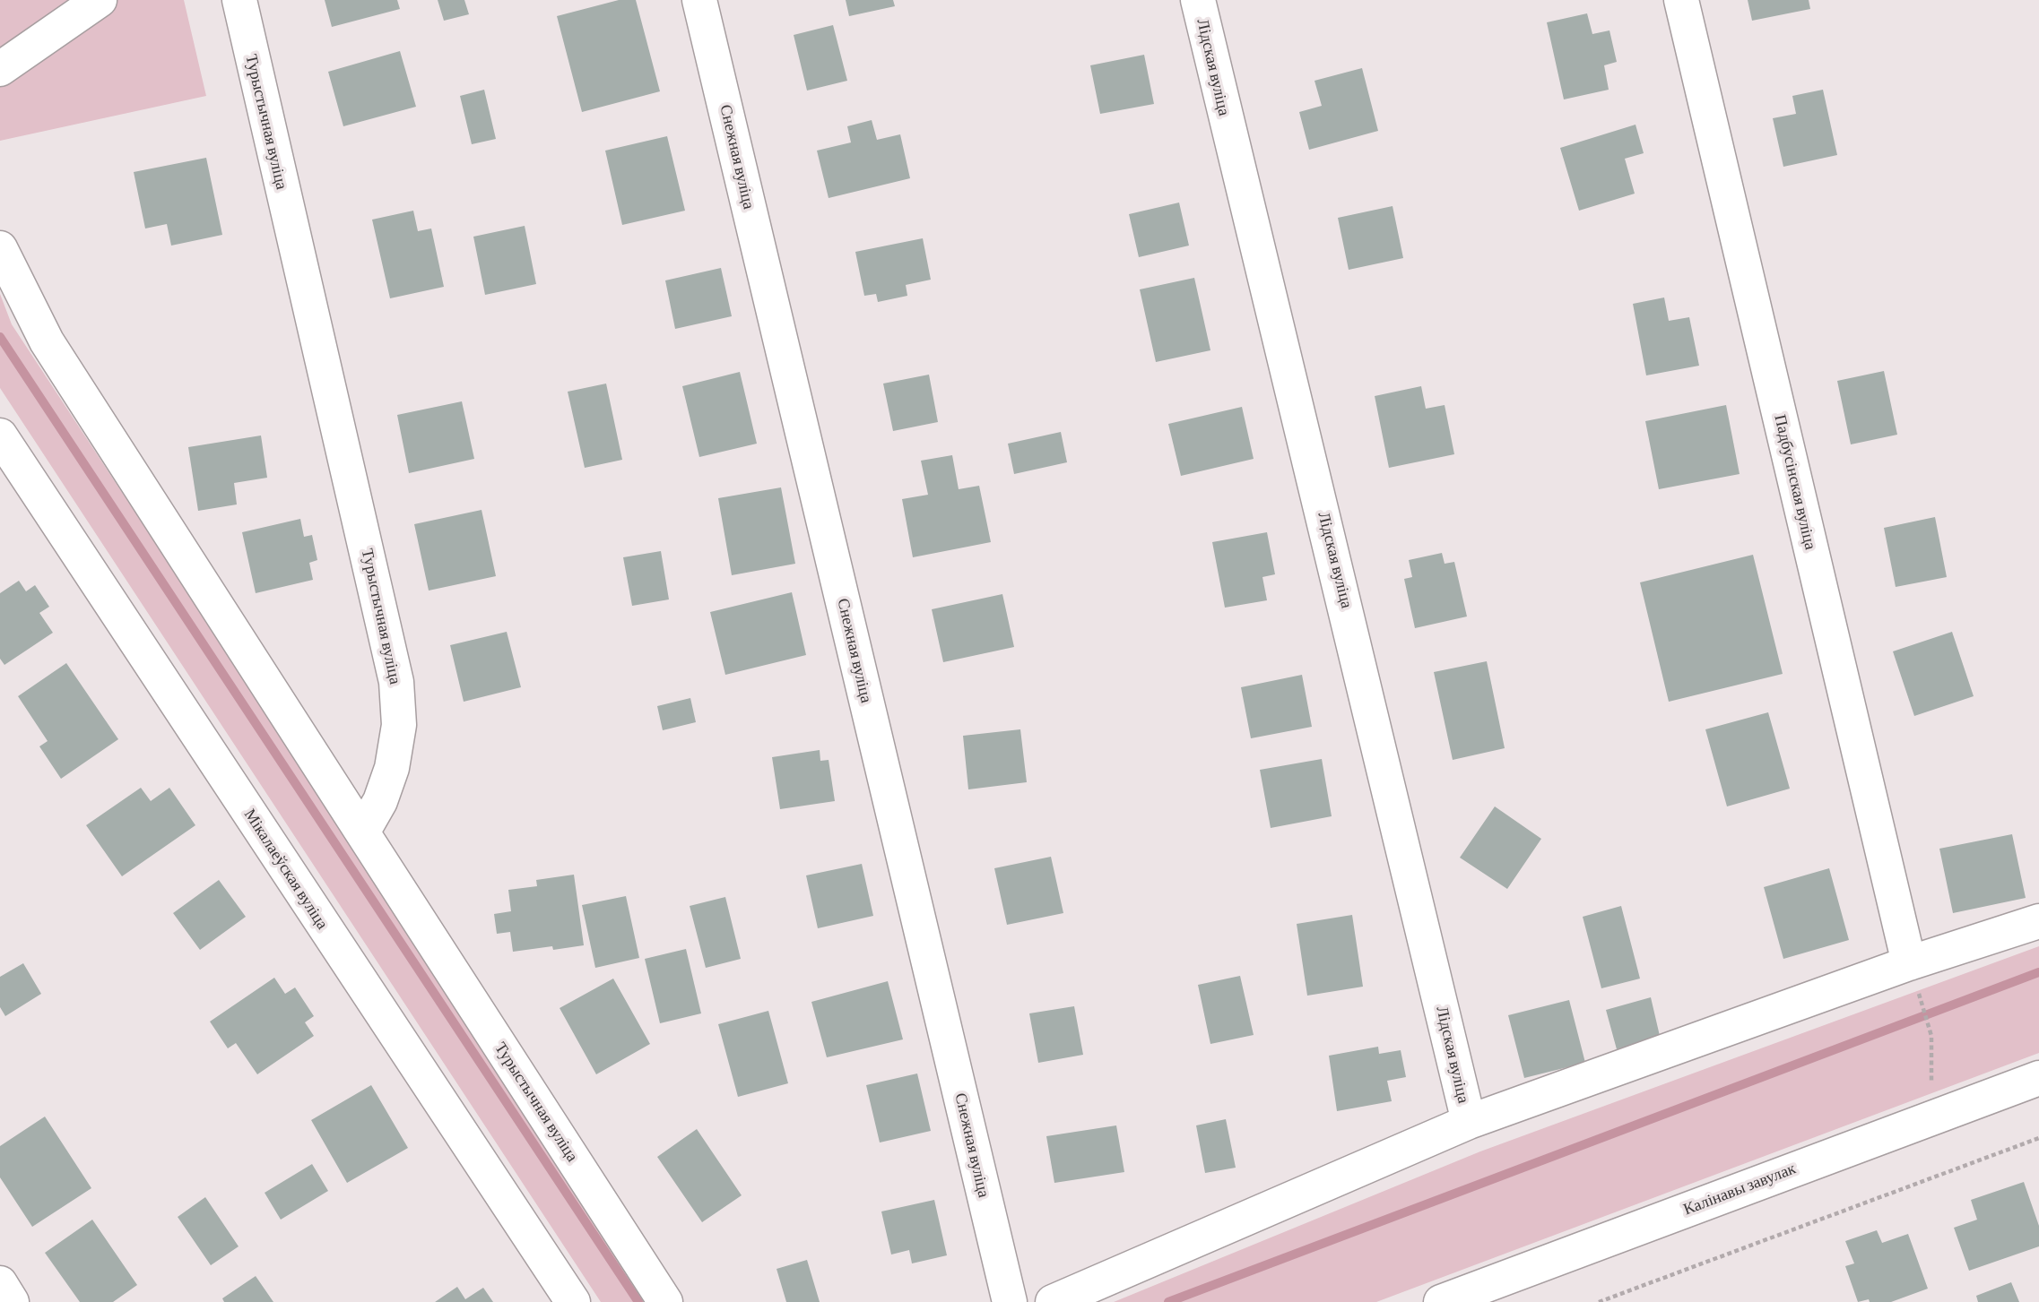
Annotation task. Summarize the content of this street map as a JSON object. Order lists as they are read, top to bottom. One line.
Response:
{"streets":{"street":["Лідская вуліца","Турыстычная вуліца","Снежная вуліца","Падбусінская вуліца","Мікалаеўская вуліца","Калінавы завулак"]}}
